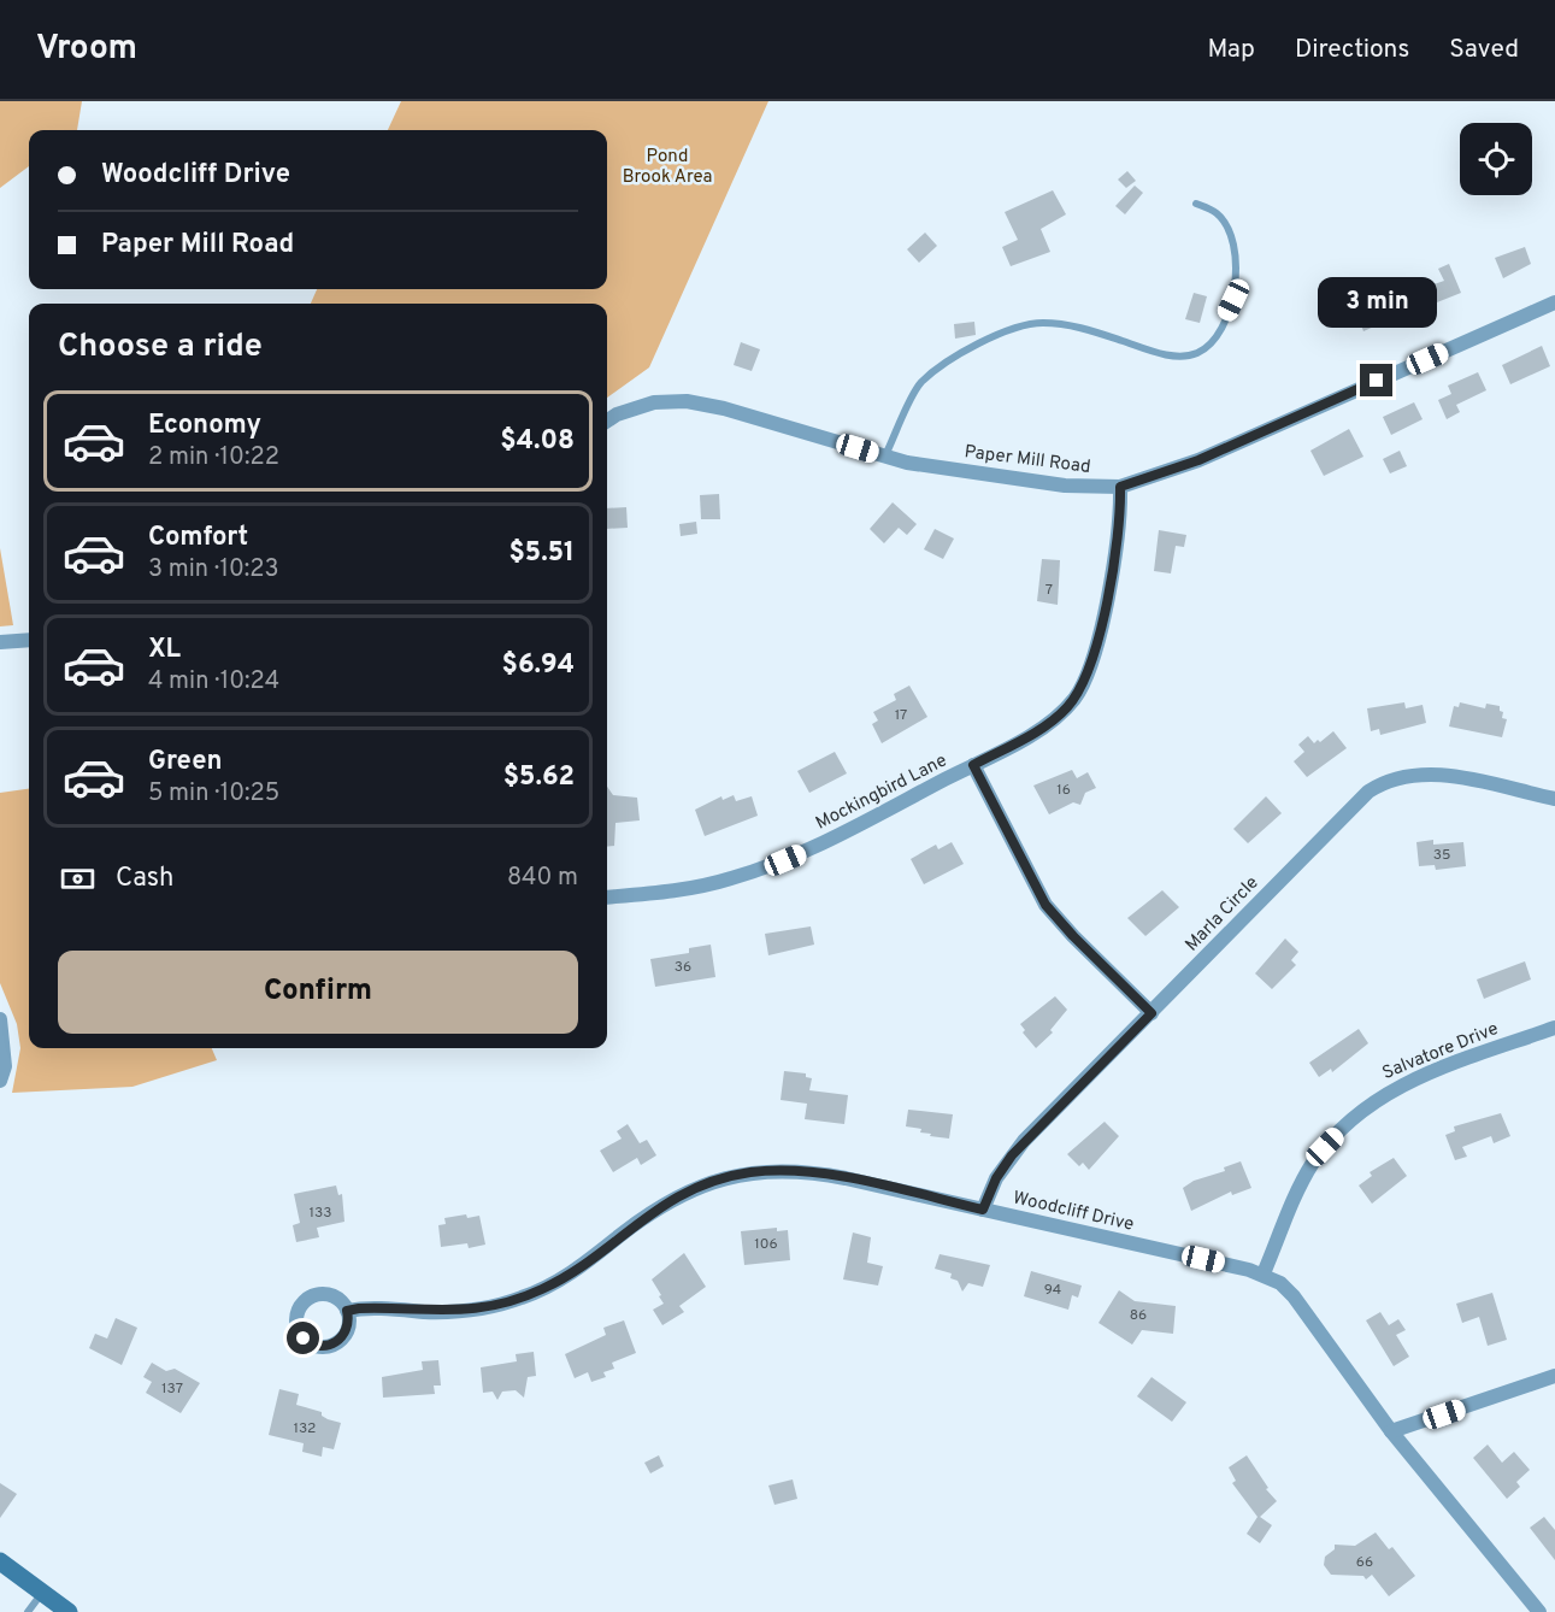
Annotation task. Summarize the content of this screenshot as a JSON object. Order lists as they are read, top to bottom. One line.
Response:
{"streets":{"street":["Paper Mill Road","Mockingbird Lane","Marla Circle","Salvatore Drive","Woodcliff Drive"]},"crossings":[["Paper Mill Road","Mockingbird Lane"],["Marla Circle","Woodcliff Drive"],["Salvatore Drive","Woodcliff Drive"]],"parks":["Pond Brook Area"],"house_numbers":["7","17","16","35","36","133","106","94","86","137","132","66"],"page":{"header":"Vroom","nav":["Map","Directions","Saved"],"banner":["Woodcliff Drive","Paper Mill Road"],"bubble":"3 min","heading":"Choose a ride","list":[{"name":"Economy","note":"2 min · 10:22","value":"$4.08"},{"name":"Comfort","note":"3 min · 10:23","value":"$5.51"},{"name":"XL","note":"4 min · 10:24","value":"$6.94"},{"name":"Green","note":"5 min · 10:25","value":"$5.62"}],"pay":["Cash","840 m"],"buttons":"Confirm"}}
